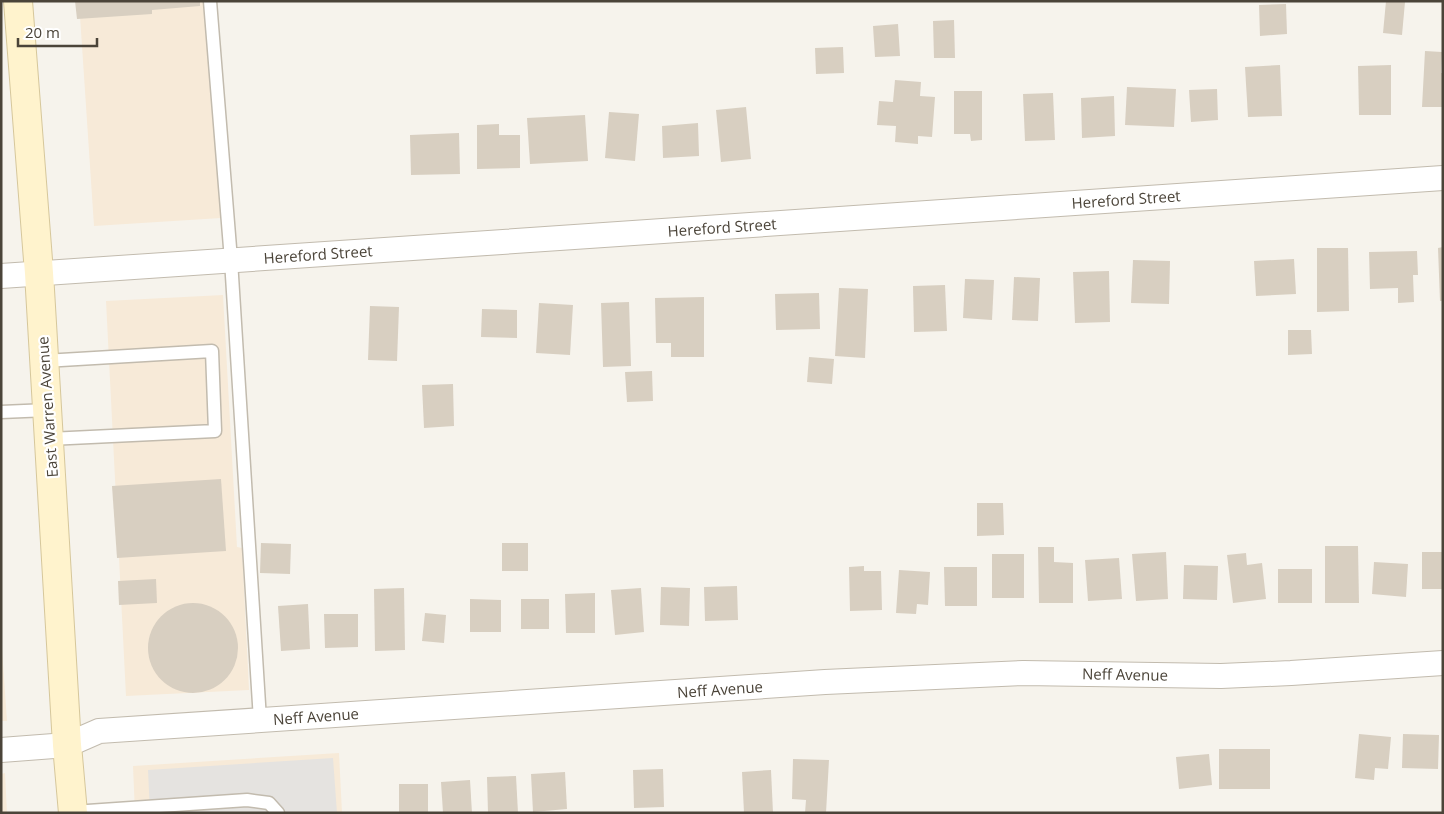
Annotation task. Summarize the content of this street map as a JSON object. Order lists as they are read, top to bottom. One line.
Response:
{"streets":{"main road":["East Warren Avenue"],"street":["Hereford Street","Neff Avenue"]},"crossings":[["Hereford Street","East Warren Avenue"],["East Warren Avenue","Neff Avenue"]],"scale_bar":"20 m"}
